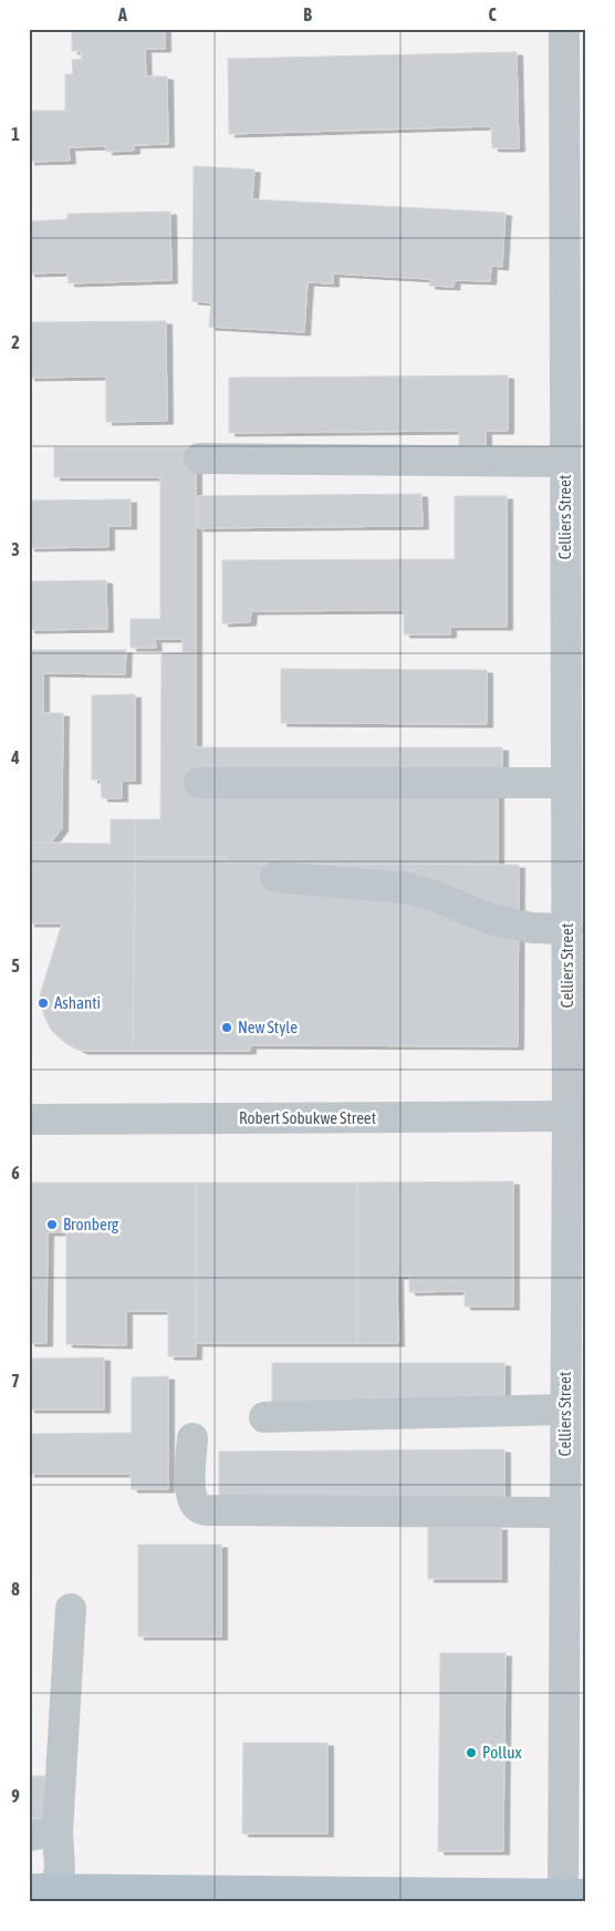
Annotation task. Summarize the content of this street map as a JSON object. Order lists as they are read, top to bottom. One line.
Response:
{"streets":{"street":["Celliers Street","Robert Sobukwe Street"]},"crossings":[["Celliers Street","Robert Sobukwe Street"]],"places":["Ashanti","New Style","Bronberg","Pollux"],"grid":{"columns":["A","B","C"],"rows":["1","2","3","4","5","6","7","8","9"]}}
